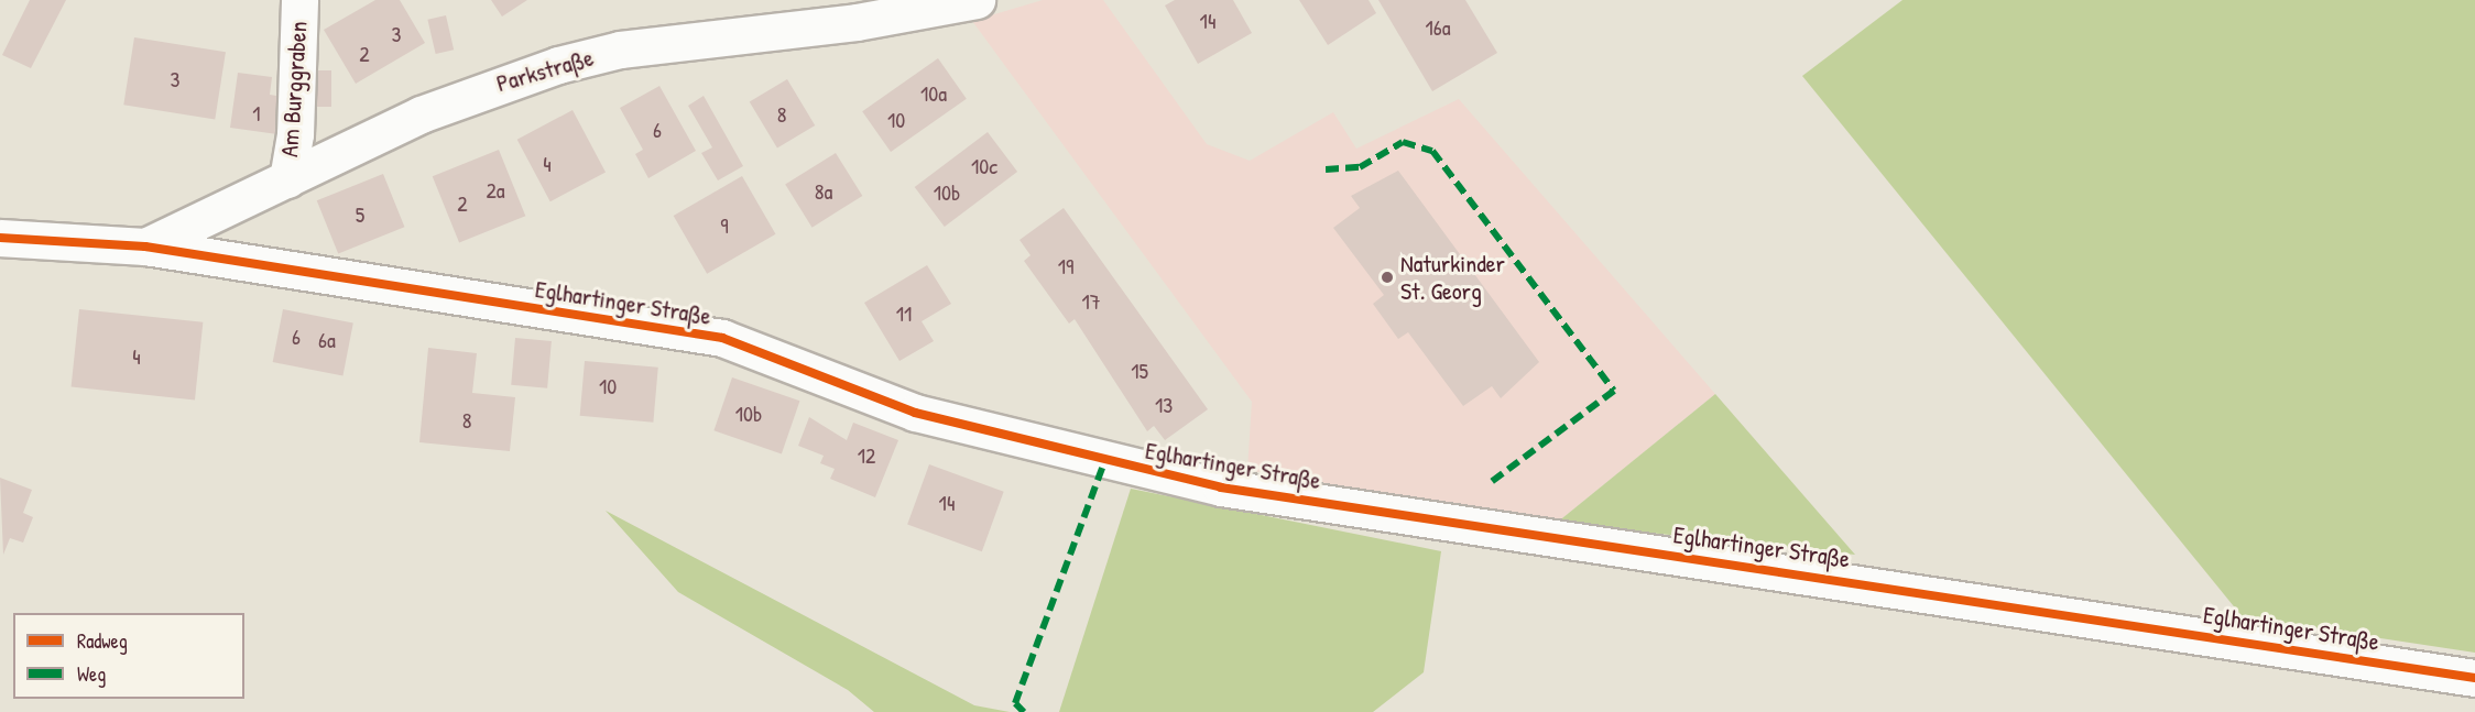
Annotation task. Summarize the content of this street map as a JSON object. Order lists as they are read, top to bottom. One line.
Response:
{"streets":{"street":["Parkstraße","Am Burggraben","Eglhartinger Straße"]},"crossings":[["Parkstraße","Am Burggraben"],["Parkstraße","Eglhartinger Straße"]],"places":["Naturkinder St. Georg"],"house_numbers":["14","16a","3","2","3","10a","1","8","10","6","4","10c","2a","8a","10b","2","5","9","19","17","11","6","6a","4","15","10","13","10b","8","12","14"],"legend":["Radweg","Weg"]}
